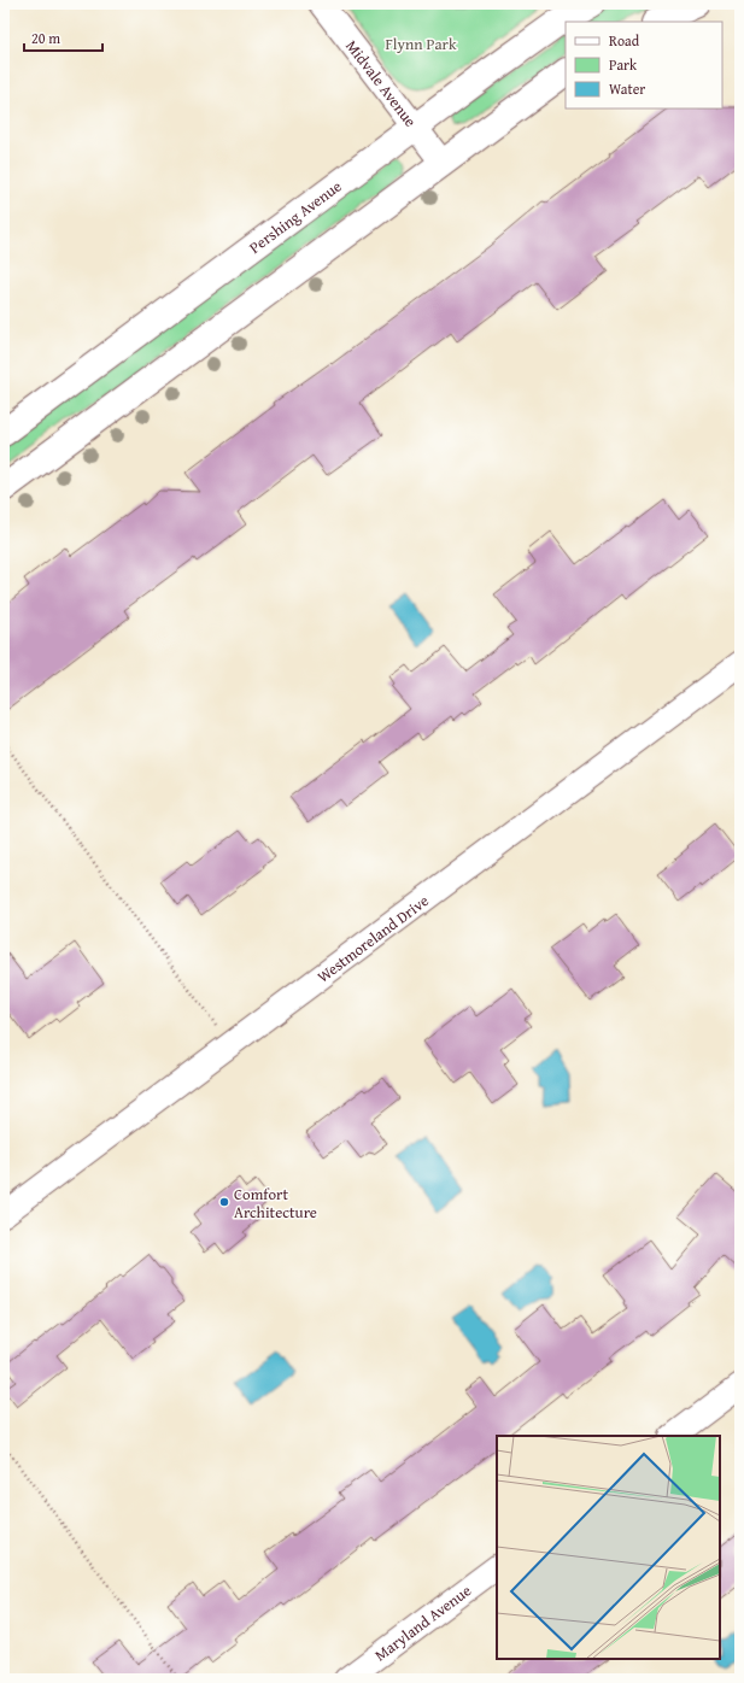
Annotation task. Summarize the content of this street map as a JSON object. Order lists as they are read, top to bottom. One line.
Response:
{"streets":{"street":["Midvale Avenue","Pershing Avenue","Westmoreland Drive","Maryland Avenue"]},"crossings":[["Midvale Avenue","Pershing Avenue"]],"parks":["Flynn Park"],"places":["Comfort Architecture"],"legend":["Road","Park","Water"],"scale_bar":"20 m"}
